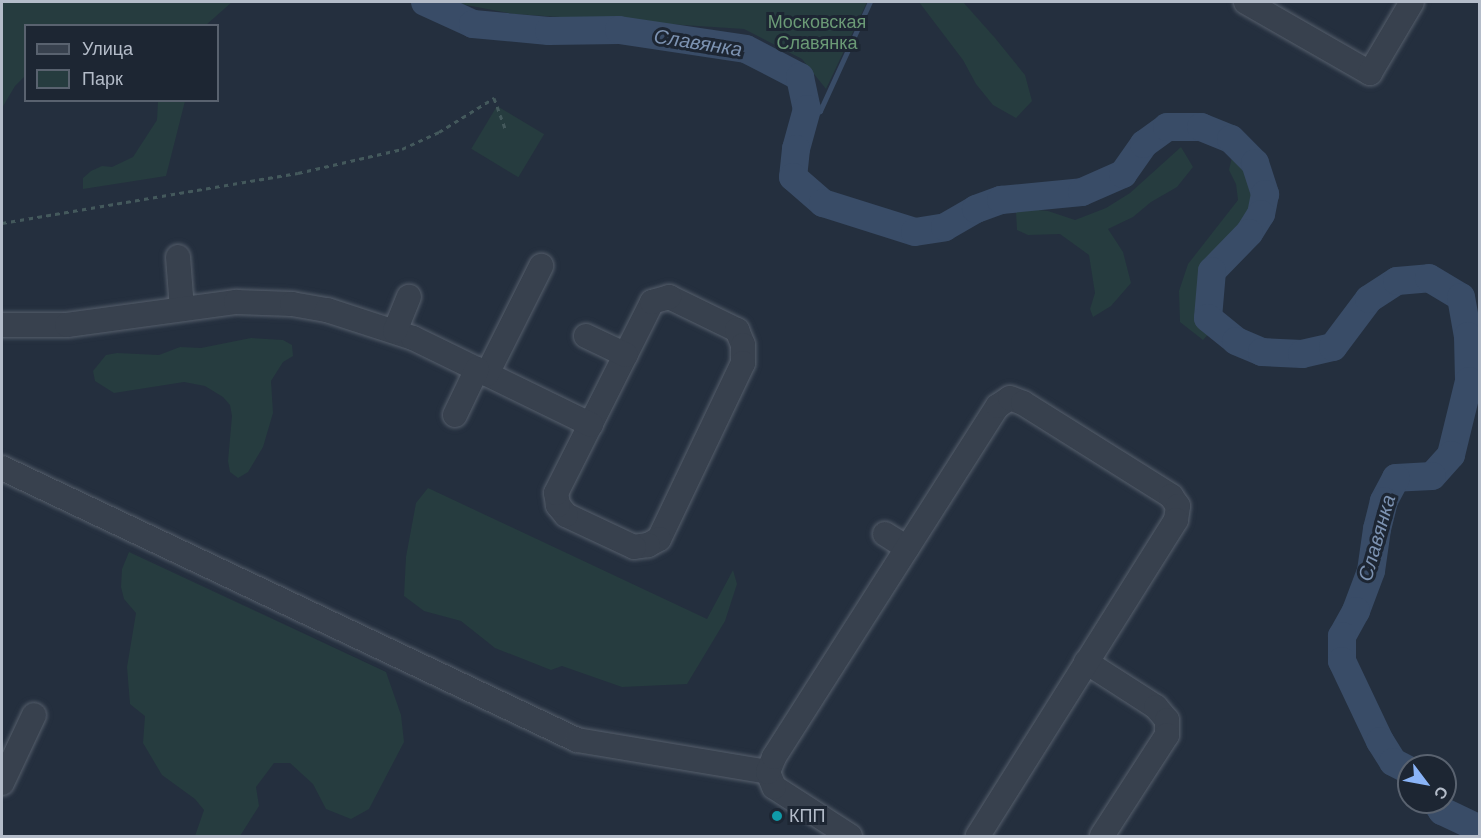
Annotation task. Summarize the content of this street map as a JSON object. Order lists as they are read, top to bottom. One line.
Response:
{"water":["Славянка"],"parks":["Московская Славянка"],"places":["КПП"],"legend":["Улица","Парк"],"north":"bottom right"}
